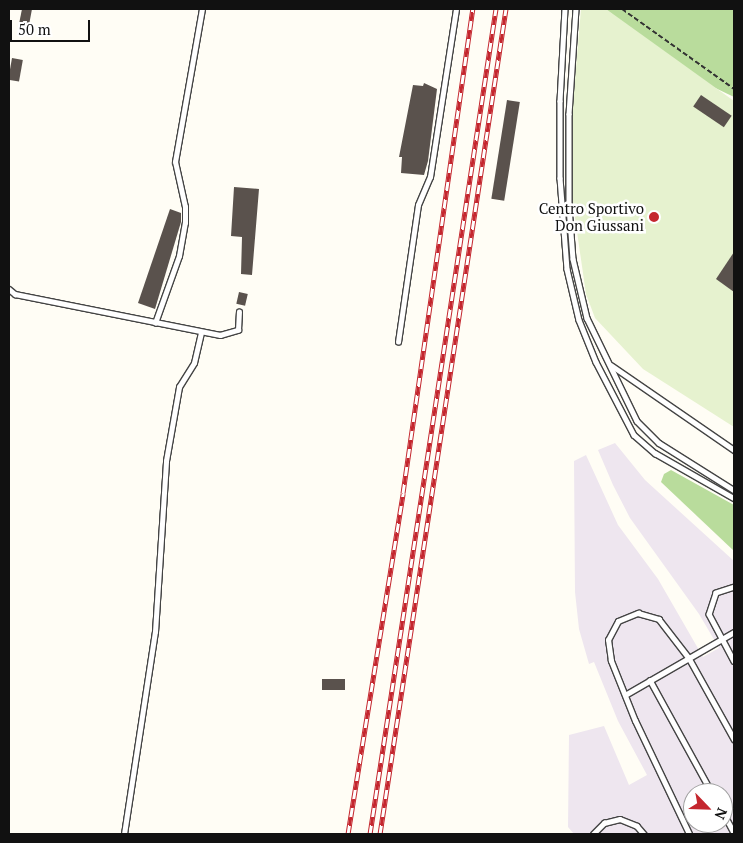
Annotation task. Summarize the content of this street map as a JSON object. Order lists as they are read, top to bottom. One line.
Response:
{"places":["Centro Sportivo Don Giussani"],"scale_bar":"50 m","north":"bottom right"}
